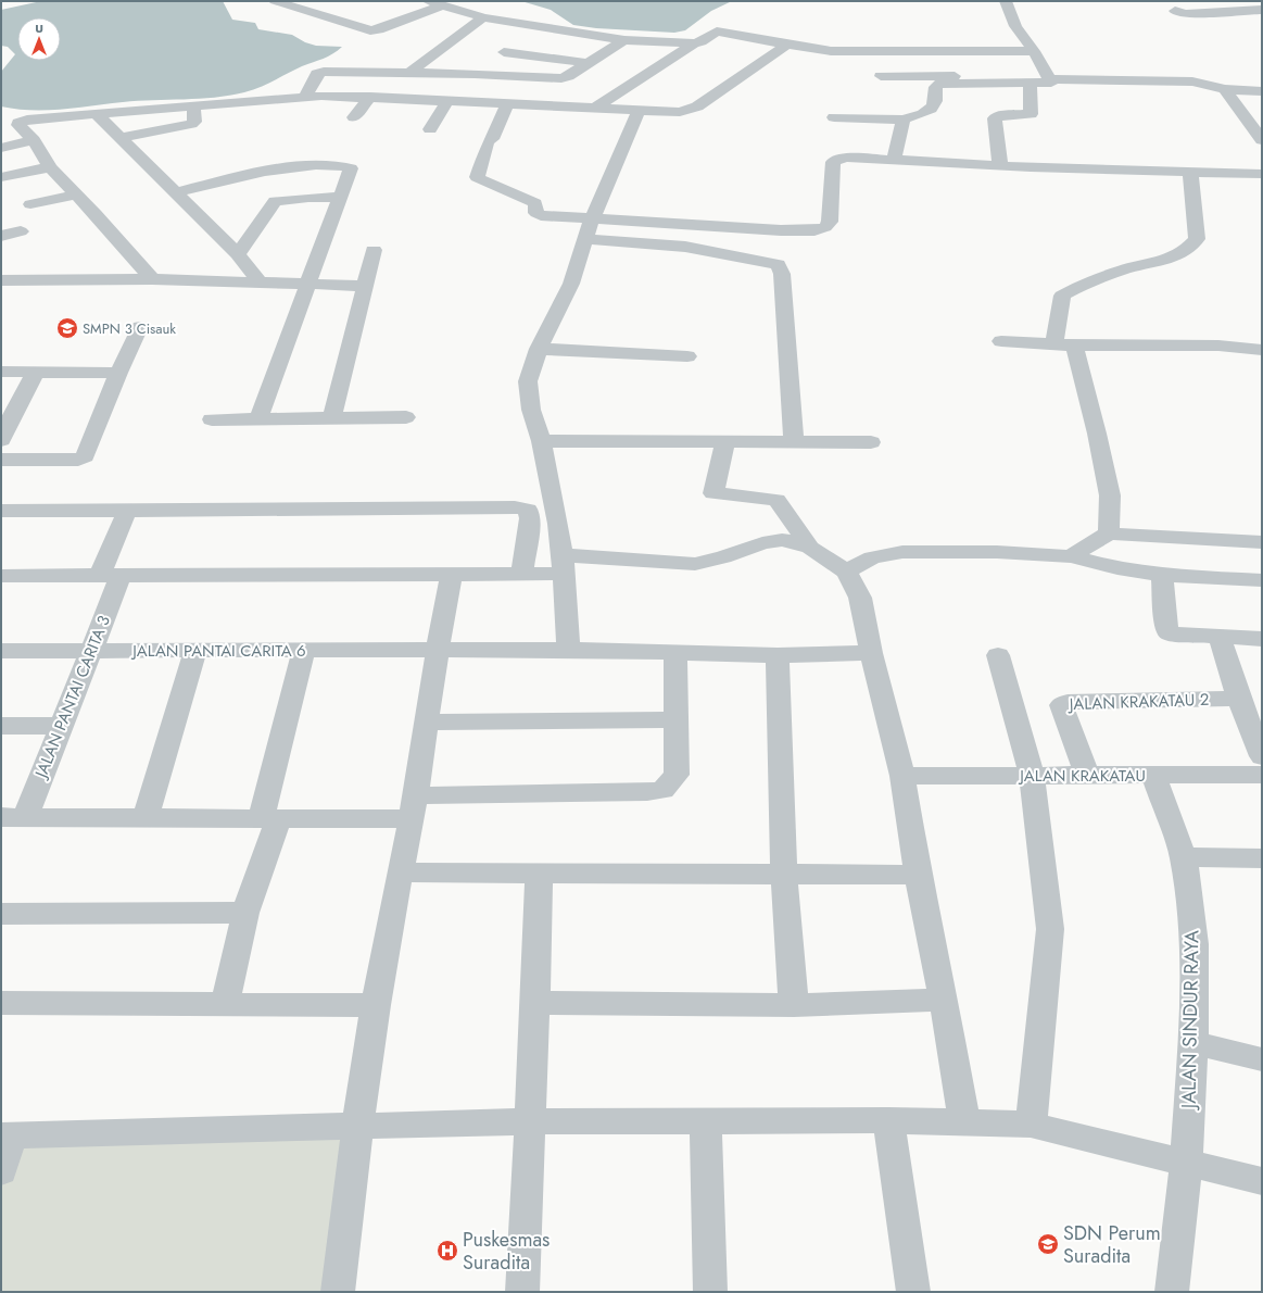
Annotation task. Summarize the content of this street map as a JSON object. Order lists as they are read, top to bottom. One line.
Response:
{"streets":{"street":["JALAN PANTAI CARITA 6","JALAN PANTAI CARITA 3","JALAN KRAKATAU 2","JALAN KRAKATAU","JALAN SINDUR RAYA"]},"crossings":[["JALAN PANTAI CARITA 6","JALAN PANTAI CARITA 3"],["JALAN KRAKATAU 2","JALAN KRAKATAU"],["JALAN KRAKATAU","JALAN SINDUR RAYA"]],"places":{"school or university":["SMPN 3 Cisauk","SDN Perum Suradita"],"hospital":["Puskesmas Suradita"]},"north":"top"}
